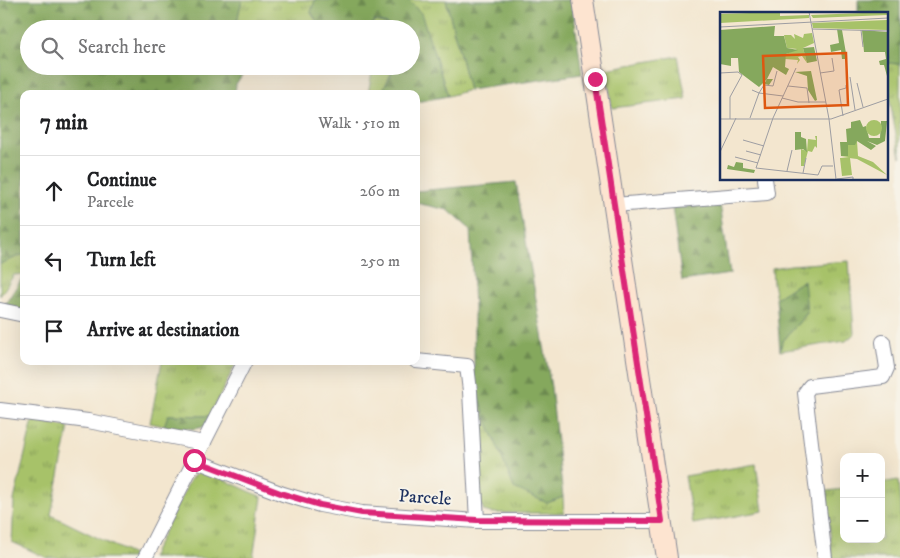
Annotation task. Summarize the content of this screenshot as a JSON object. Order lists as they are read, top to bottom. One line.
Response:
{"streets":{"street":["Parcele"]},"page":{"search":"Search here","heading":["7 min","Walk · 510 m"],"list":[["Continue","Parcele","260 m"],["Turn left","250 m"],"Arrive at destination"],"map_buttons":["+","−"]}}
